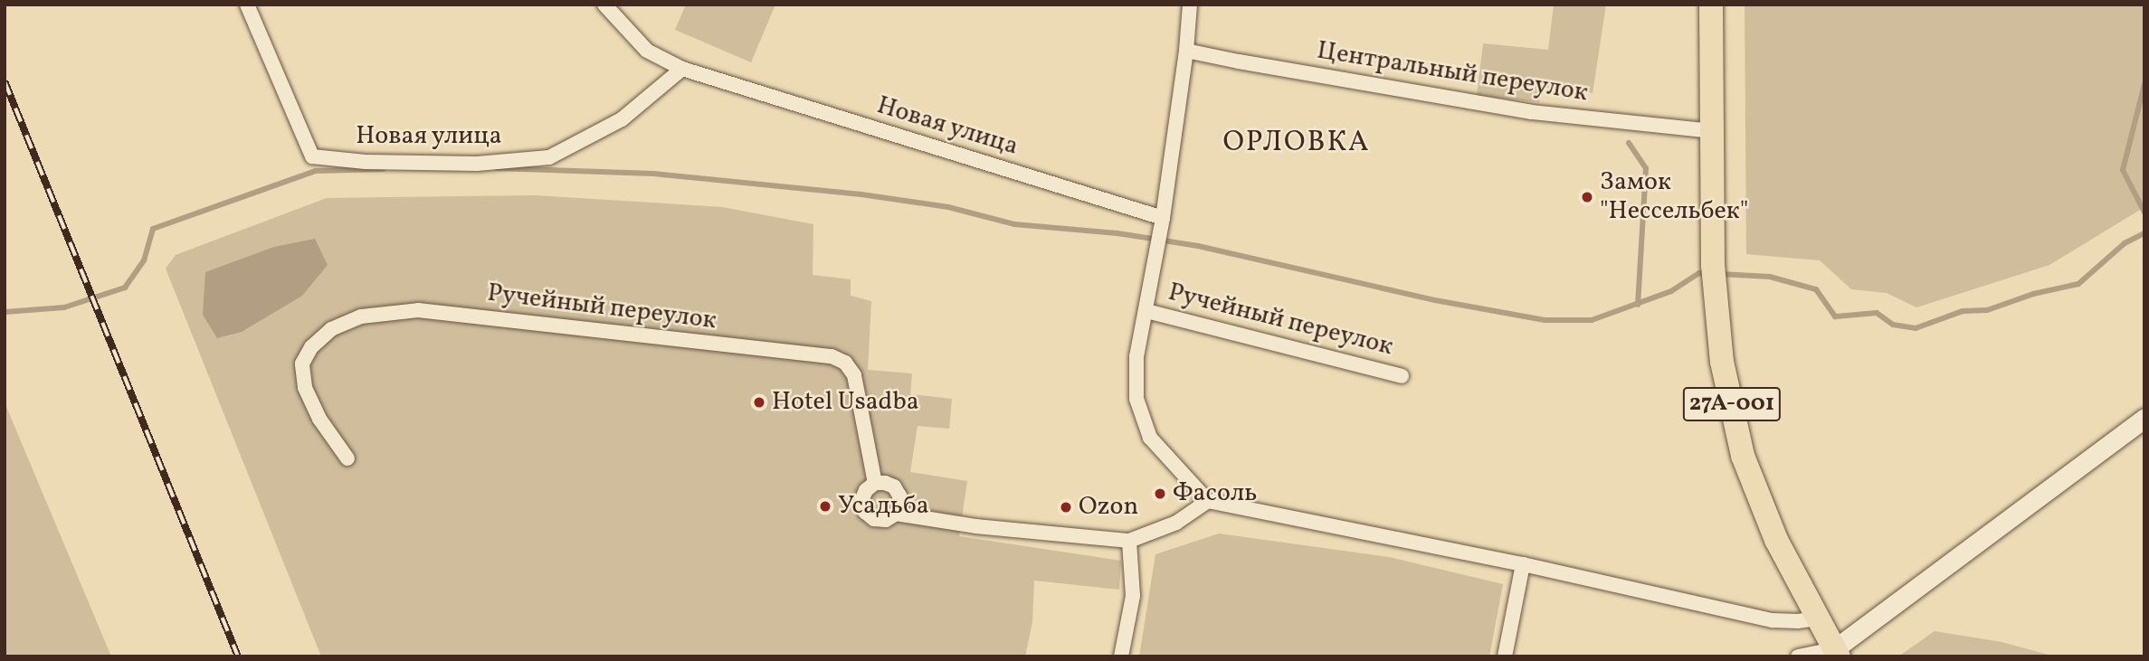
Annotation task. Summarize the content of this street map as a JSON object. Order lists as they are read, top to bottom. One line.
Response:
{"streets":{"main road":["27А-001"],"street":["Центральный переулок","Новая улица","Ручейный переулок"]},"crossings":[["Центральный переулок","27А-001"]],"districts":["ОРЛОВКА"],"places":["Замок \"Нессельбек\"","Hotel Usadba","Фасоль","Усадьба","Ozon"]}
